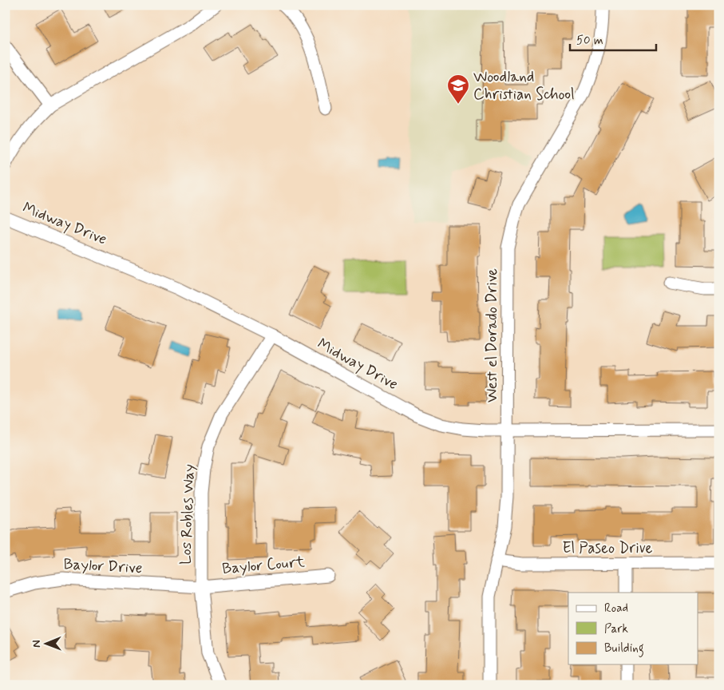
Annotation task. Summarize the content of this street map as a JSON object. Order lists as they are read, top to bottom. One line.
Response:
{"streets":{"street":["Midway Drive","West el Dorado Drive","Los Robles Way","El Paseo Drive","Baylor Court","Baylor Drive"]},"crossings":[["Midway Drive","West el Dorado Drive"],["Midway Drive","Los Robles Way"],["West el Dorado Drive","El Paseo Drive"],["Los Robles Way","Baylor Court"],["Los Robles Way","Baylor Drive"],["Baylor Court","Baylor Drive"]],"places":{"school or university":["Woodland Christian School"]},"legend":["Road","Park","Building"],"scale_bar":"50 m","north":"left"}
